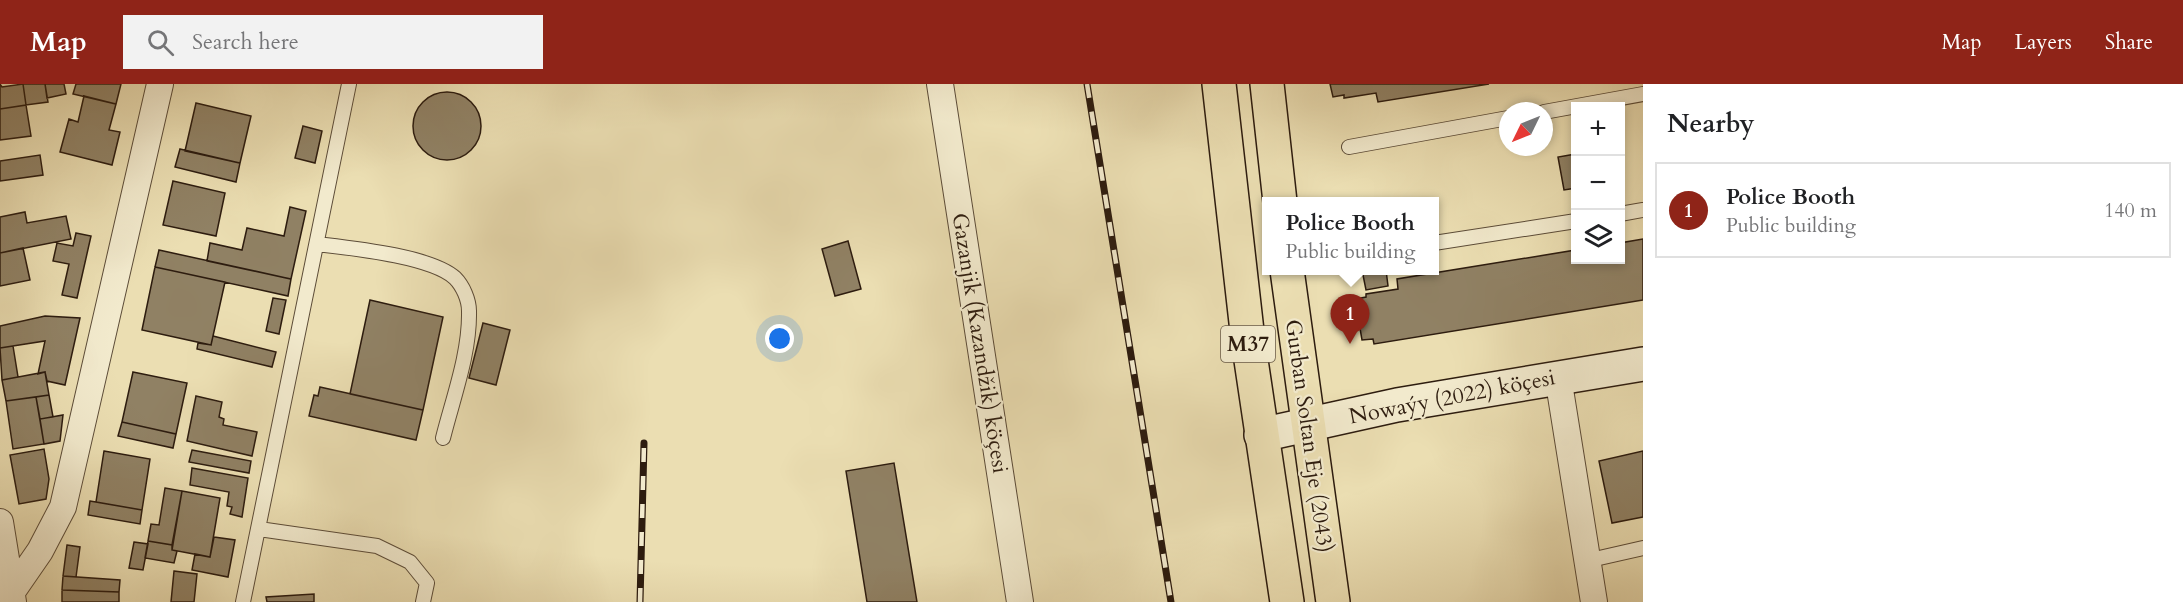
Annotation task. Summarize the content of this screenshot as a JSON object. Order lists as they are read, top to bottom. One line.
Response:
{"streets":{"highway":["M37","Gurban Soltan Eje (2043)"],"street":["Gazanjik (Kazandžik) köçesi","Nowaýy (2022) köçesi"]},"crossings":[["Nowaýy (2022) köçesi","Gurban Soltan Eje (2043)"]],"north":"bottom left","page":{"header":"Map","search":"Search here","nav":["Map","Layers","Share"],"heading":"Nearby","map_buttons":["+","−"],"list":[{"mark":"1","name":"Police Booth","note":"Public building","value":"140 m"}],"popup":["Police Booth","Public building"],"pins":"1"}}
